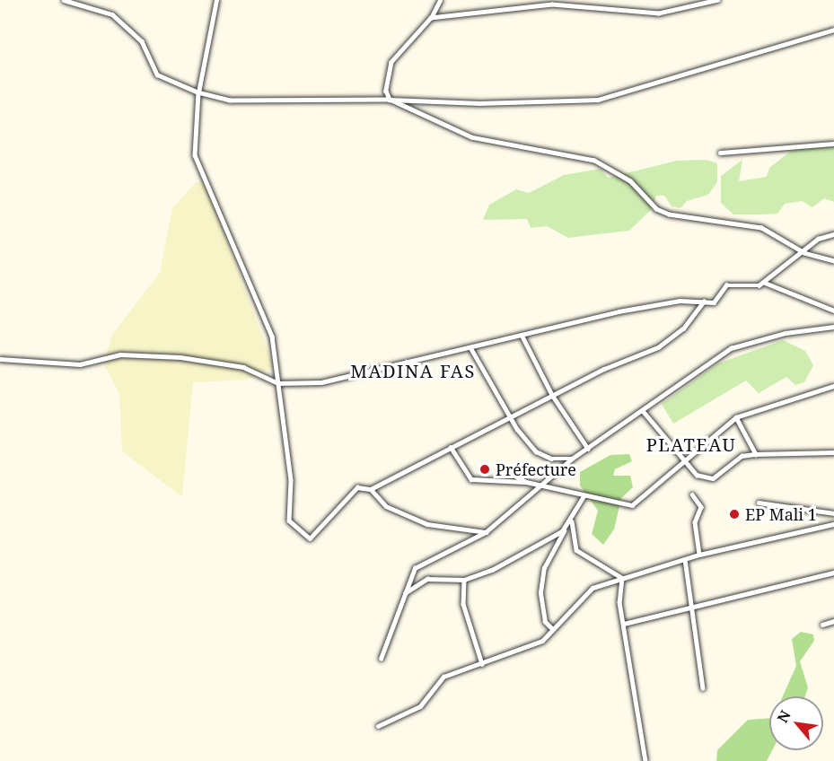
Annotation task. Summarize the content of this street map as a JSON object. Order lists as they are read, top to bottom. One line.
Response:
{"districts":["MADINA FAS","PLATEAU"],"places":["Préfecture","EP Mali 1"],"north":"top left"}
